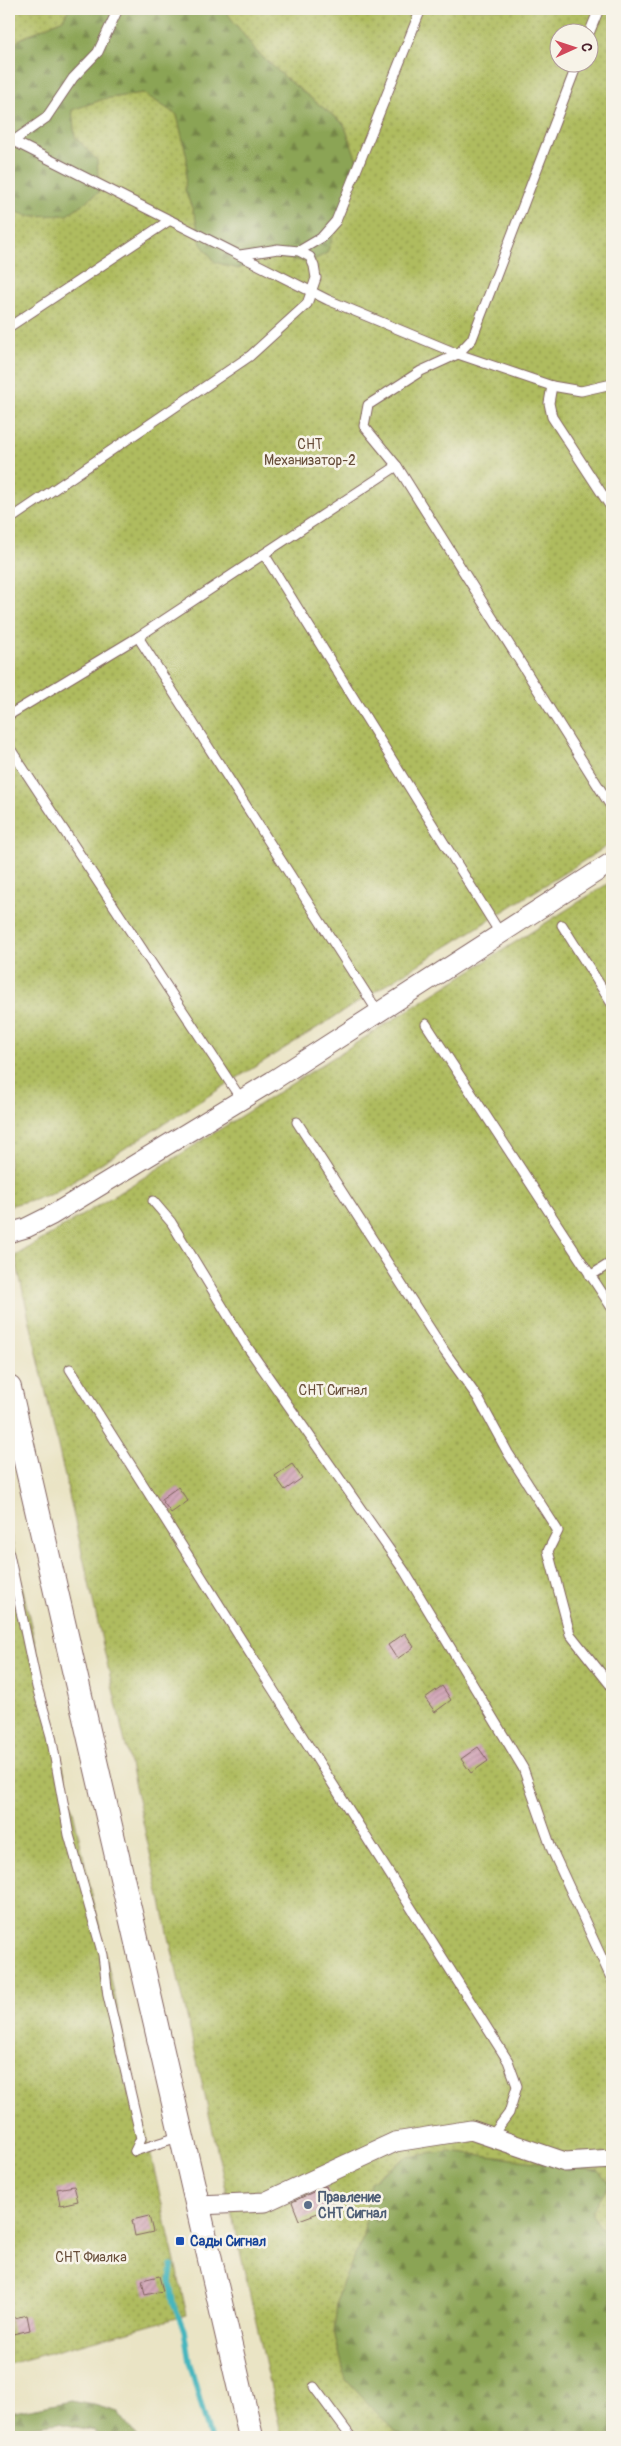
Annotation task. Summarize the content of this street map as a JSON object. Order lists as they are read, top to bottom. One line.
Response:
{"parks":["СНТ Механизатор-2","СНТ Сигнал","СНТ Фиалка"],"places":{"other":["Правление СНТ Сигнал"],"transit":["Сады Сигнал"]},"north":"right"}
